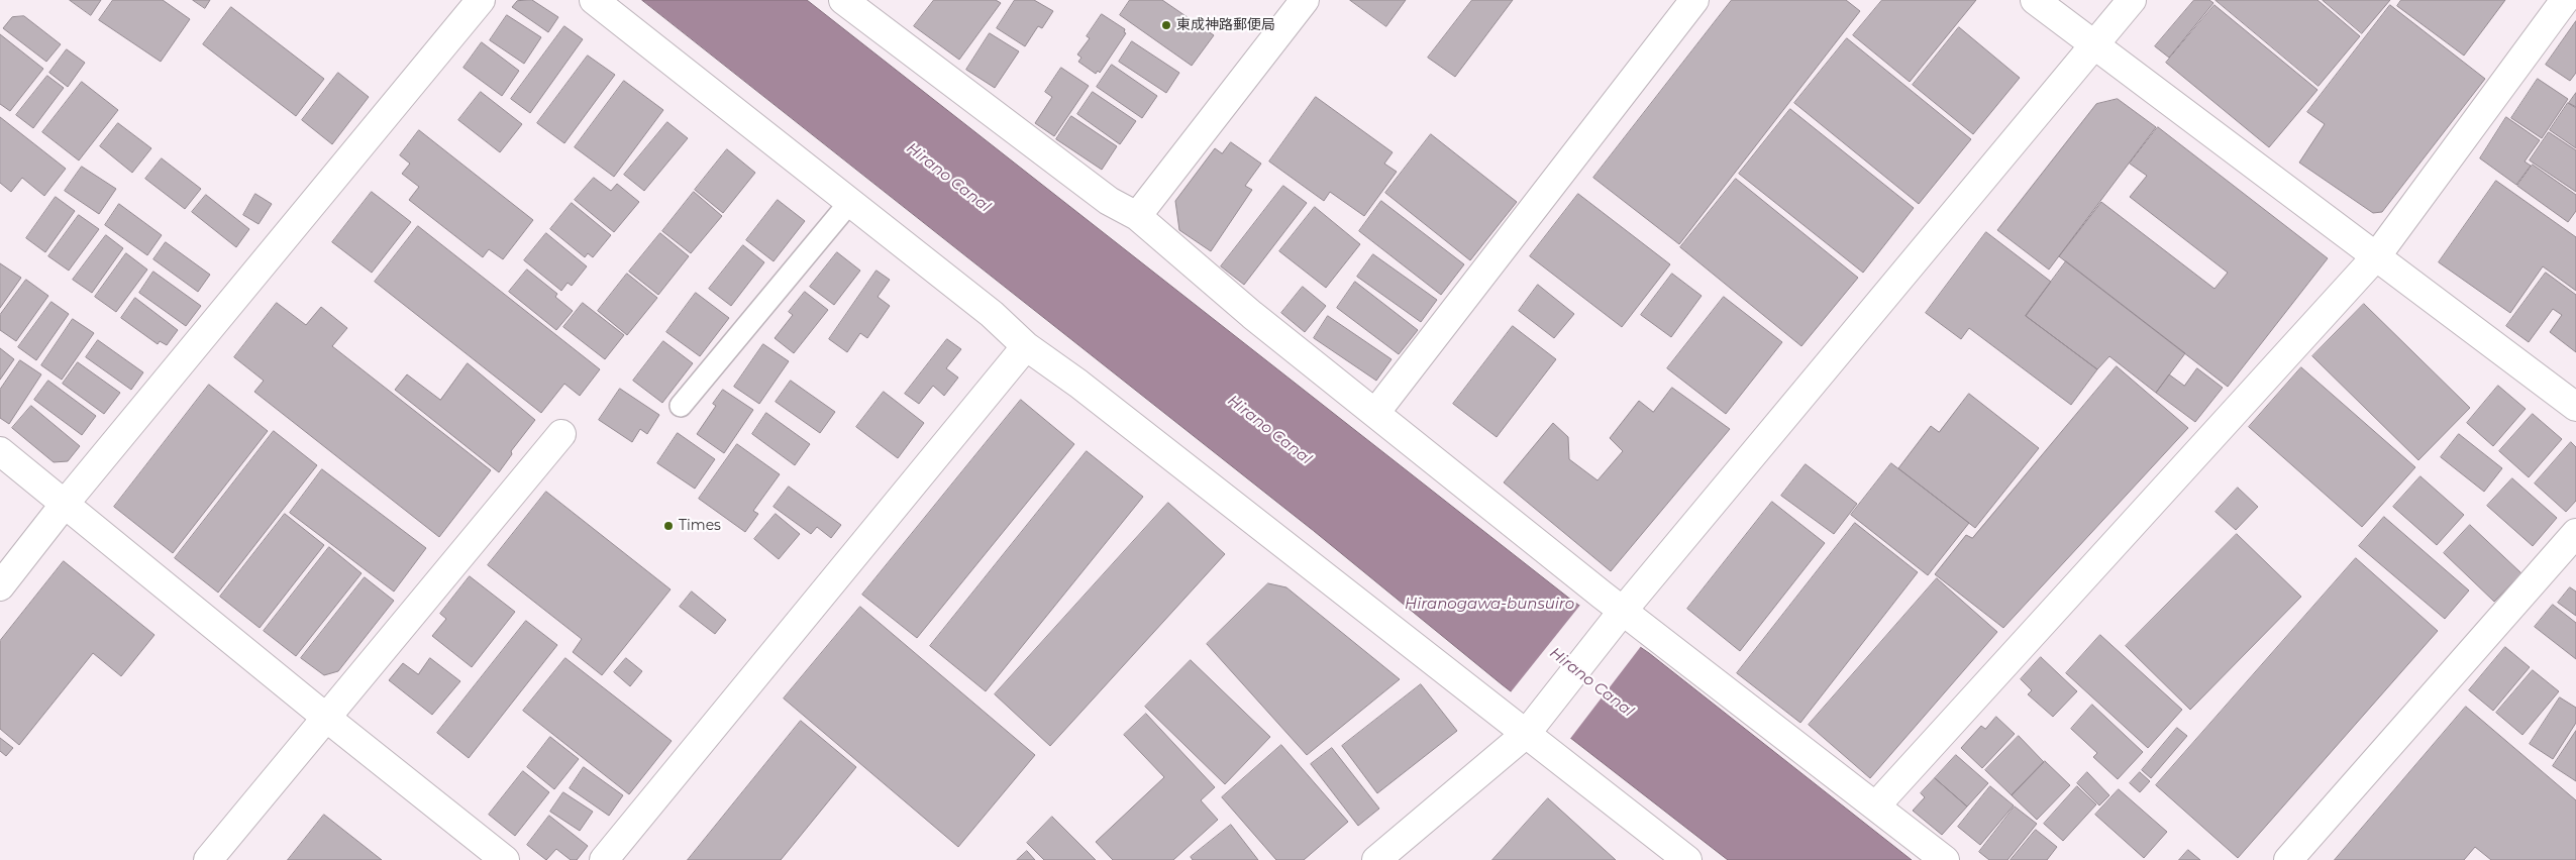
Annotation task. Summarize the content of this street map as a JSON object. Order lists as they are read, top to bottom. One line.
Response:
{"water":["Hirano Canal","Hiranogawa-bunsuiro"],"places":["東成神路郵便局","Times"]}
